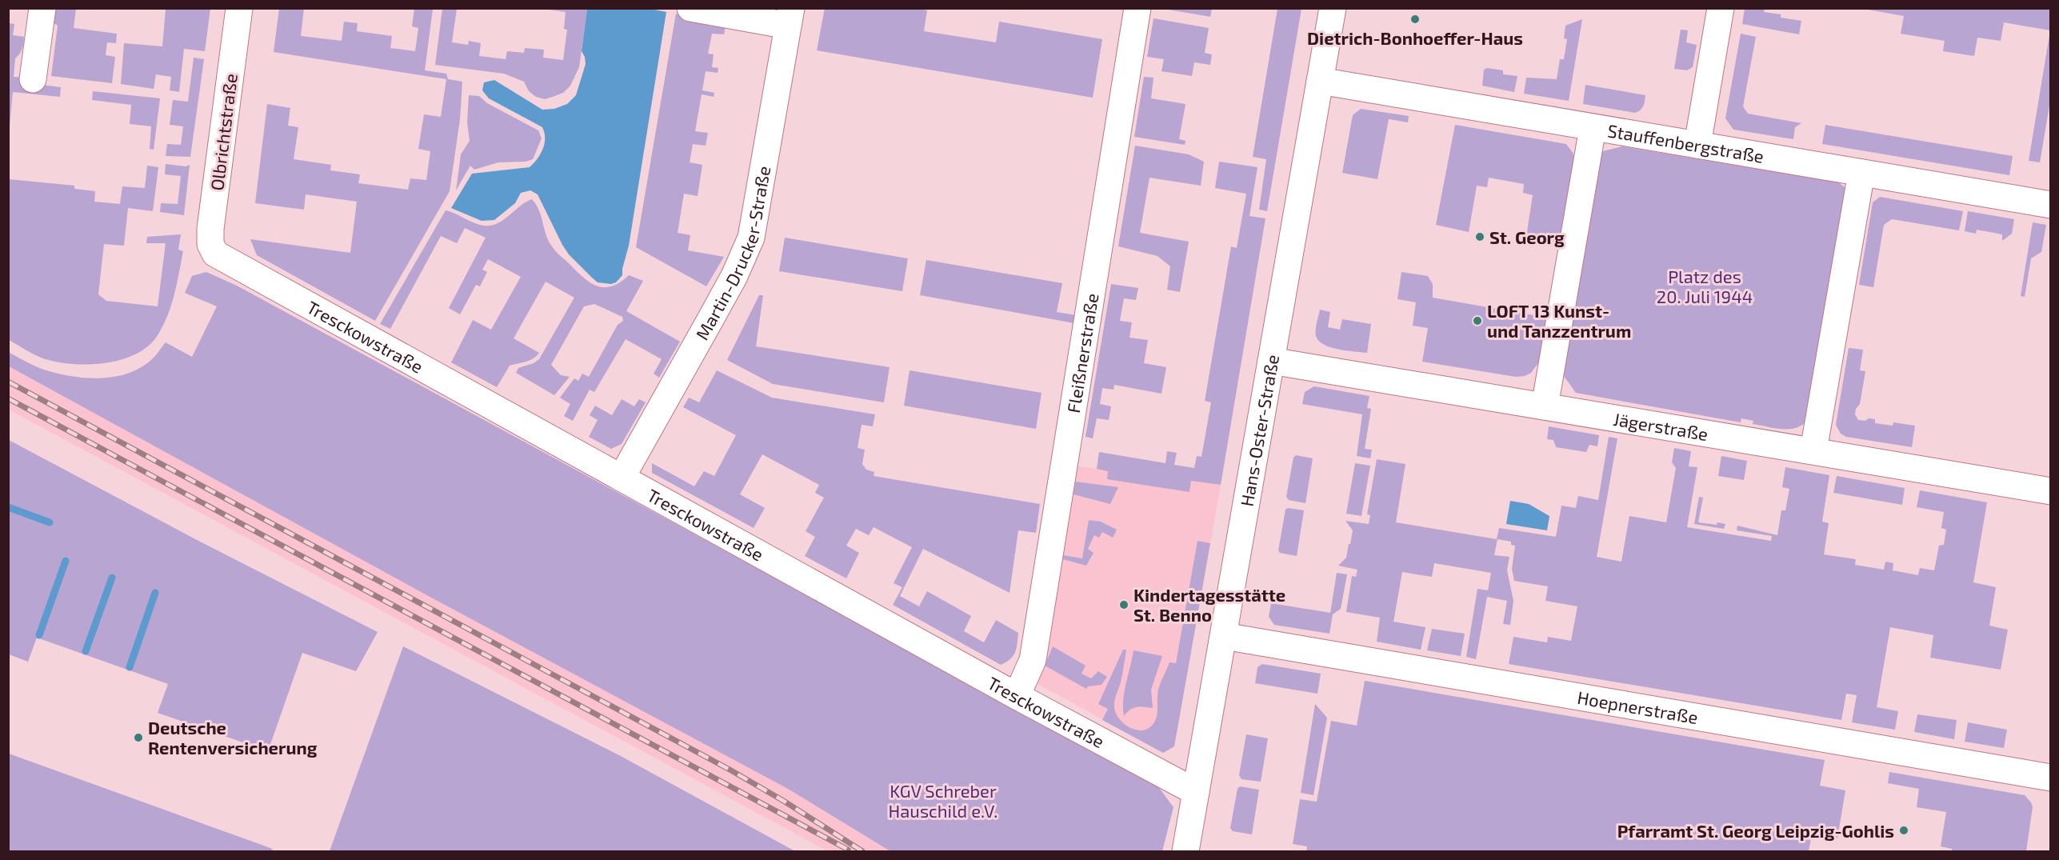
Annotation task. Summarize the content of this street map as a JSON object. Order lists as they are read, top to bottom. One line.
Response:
{"streets":{"street":["Olbrichtstraße","Stauffenbergstraße","Martin-Drucker-Straße","Tresckowstraße","Fleißnerstraße","Jägerstraße","Hans-Oster-Straße","Hoepnerstraße"]},"crossings":[["Olbrichtstraße","Tresckowstraße"],["Stauffenbergstraße","Hans-Oster-Straße"],["Martin-Drucker-Straße","Tresckowstraße"],["Tresckowstraße","Fleißnerstraße"],["Tresckowstraße","Hans-Oster-Straße"],["Jägerstraße","Hans-Oster-Straße"],["Hans-Oster-Straße","Hoepnerstraße"]],"parks":["Platz des 20. Juli 1944","KGV Schreber Hauschild e.V."],"places":["Dietrich-Bonhoeffer-Haus","St. Georg","LOFT 13 Kunst- und Tanzzentrum","Kindertagesstätte St. Benno","Deutsche Rentenversicherung","Pfarramt St. Georg Leipzig-Gohlis"]}
